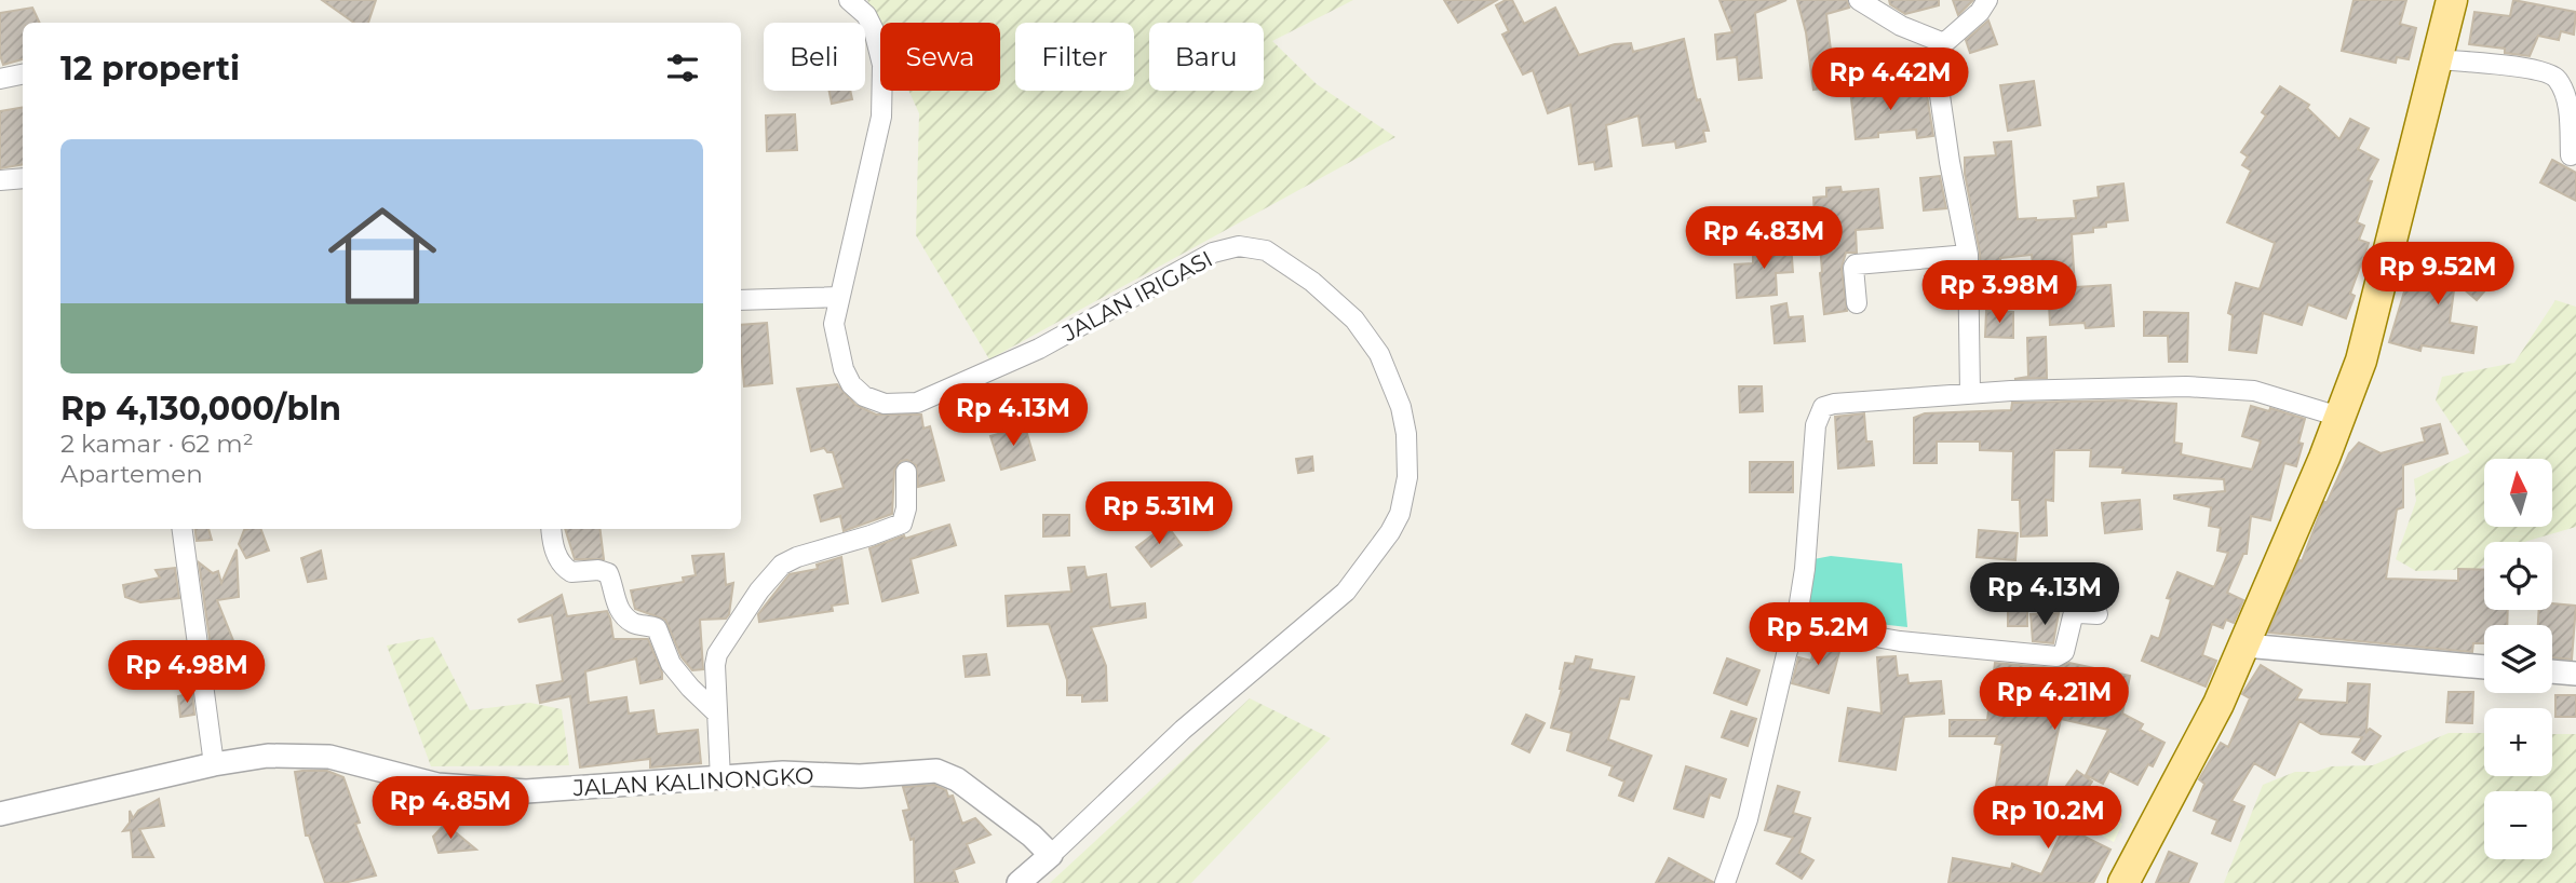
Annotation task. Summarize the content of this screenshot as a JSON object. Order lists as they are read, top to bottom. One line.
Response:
{"streets":{"street":["JALAN IRIGASI","JALAN KALINONGKO"]},"crossings":[["JALAN IRIGASI","JALAN KALINONGKO"]],"north":"top","page":{"chip":["Beli","Sewa","Filter","Baru"],"heading":"12 properti","price":["Rp 4.42M","Rp 4.83M","Rp 9.52M","Rp 3.98M","Rp 4.13M","Rp 5.31M","Rp 4.13M","Rp 5.2M","Rp 4.98M","Rp 4.21M","Rp 4.85M","Rp 10.2M"],"list":[{"name":"Rp 4,130,000/bln","note":"2 kamar · 62 m² · Apartemen"}],"map_buttons":["+","−"]}}
